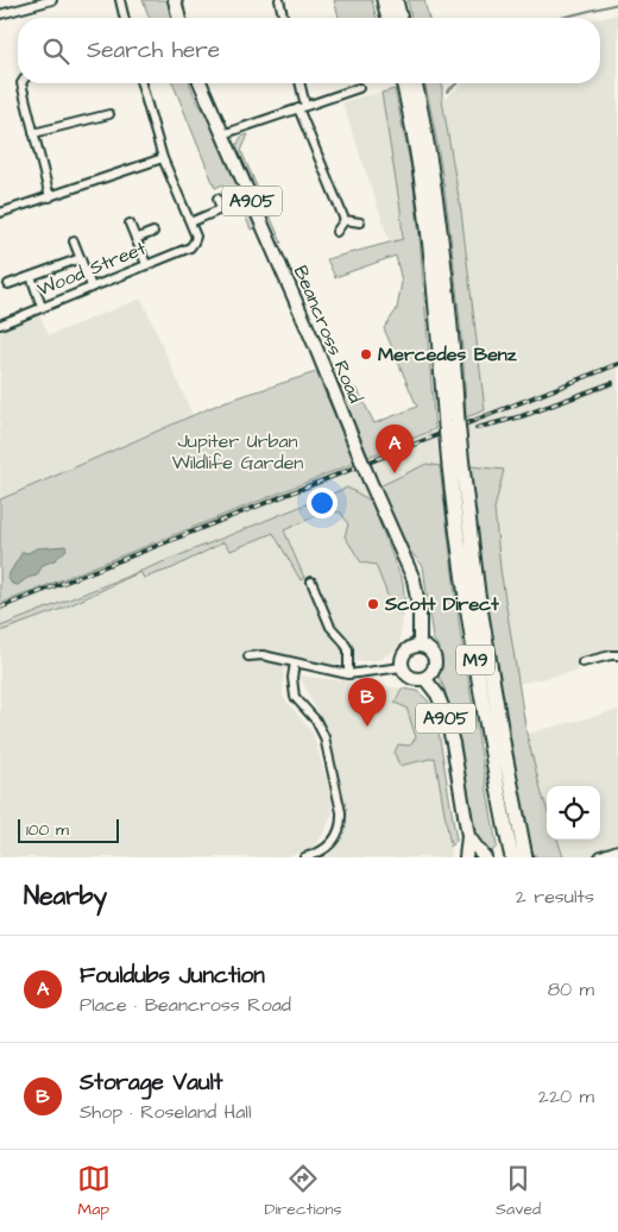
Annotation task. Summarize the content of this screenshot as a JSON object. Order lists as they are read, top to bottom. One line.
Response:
{"streets":{"highway":["M9"],"main road":["A905","Beancross Road"],"street":["Wood Street"]},"crossings":[["A905","Beancross Road"]],"parks":["Jupiter Urban Wildlife Garden"],"places":["Mercedes Benz","Scott Direct"],"scale_bar":"100 m","page":{"search":"Search here","pins":["A","B"],"scale":"100 m","heading":["Nearby","2 results"],"list":[{"mark":"A","name":"Fouldubs Junction","note":"Place · Beancross Road","value":"80 m"},{"mark":"B","name":"Storage Vault","note":"Shop · Roseland Hall","value":"220 m"}],"nav":["Map","Directions","Saved"]}}
